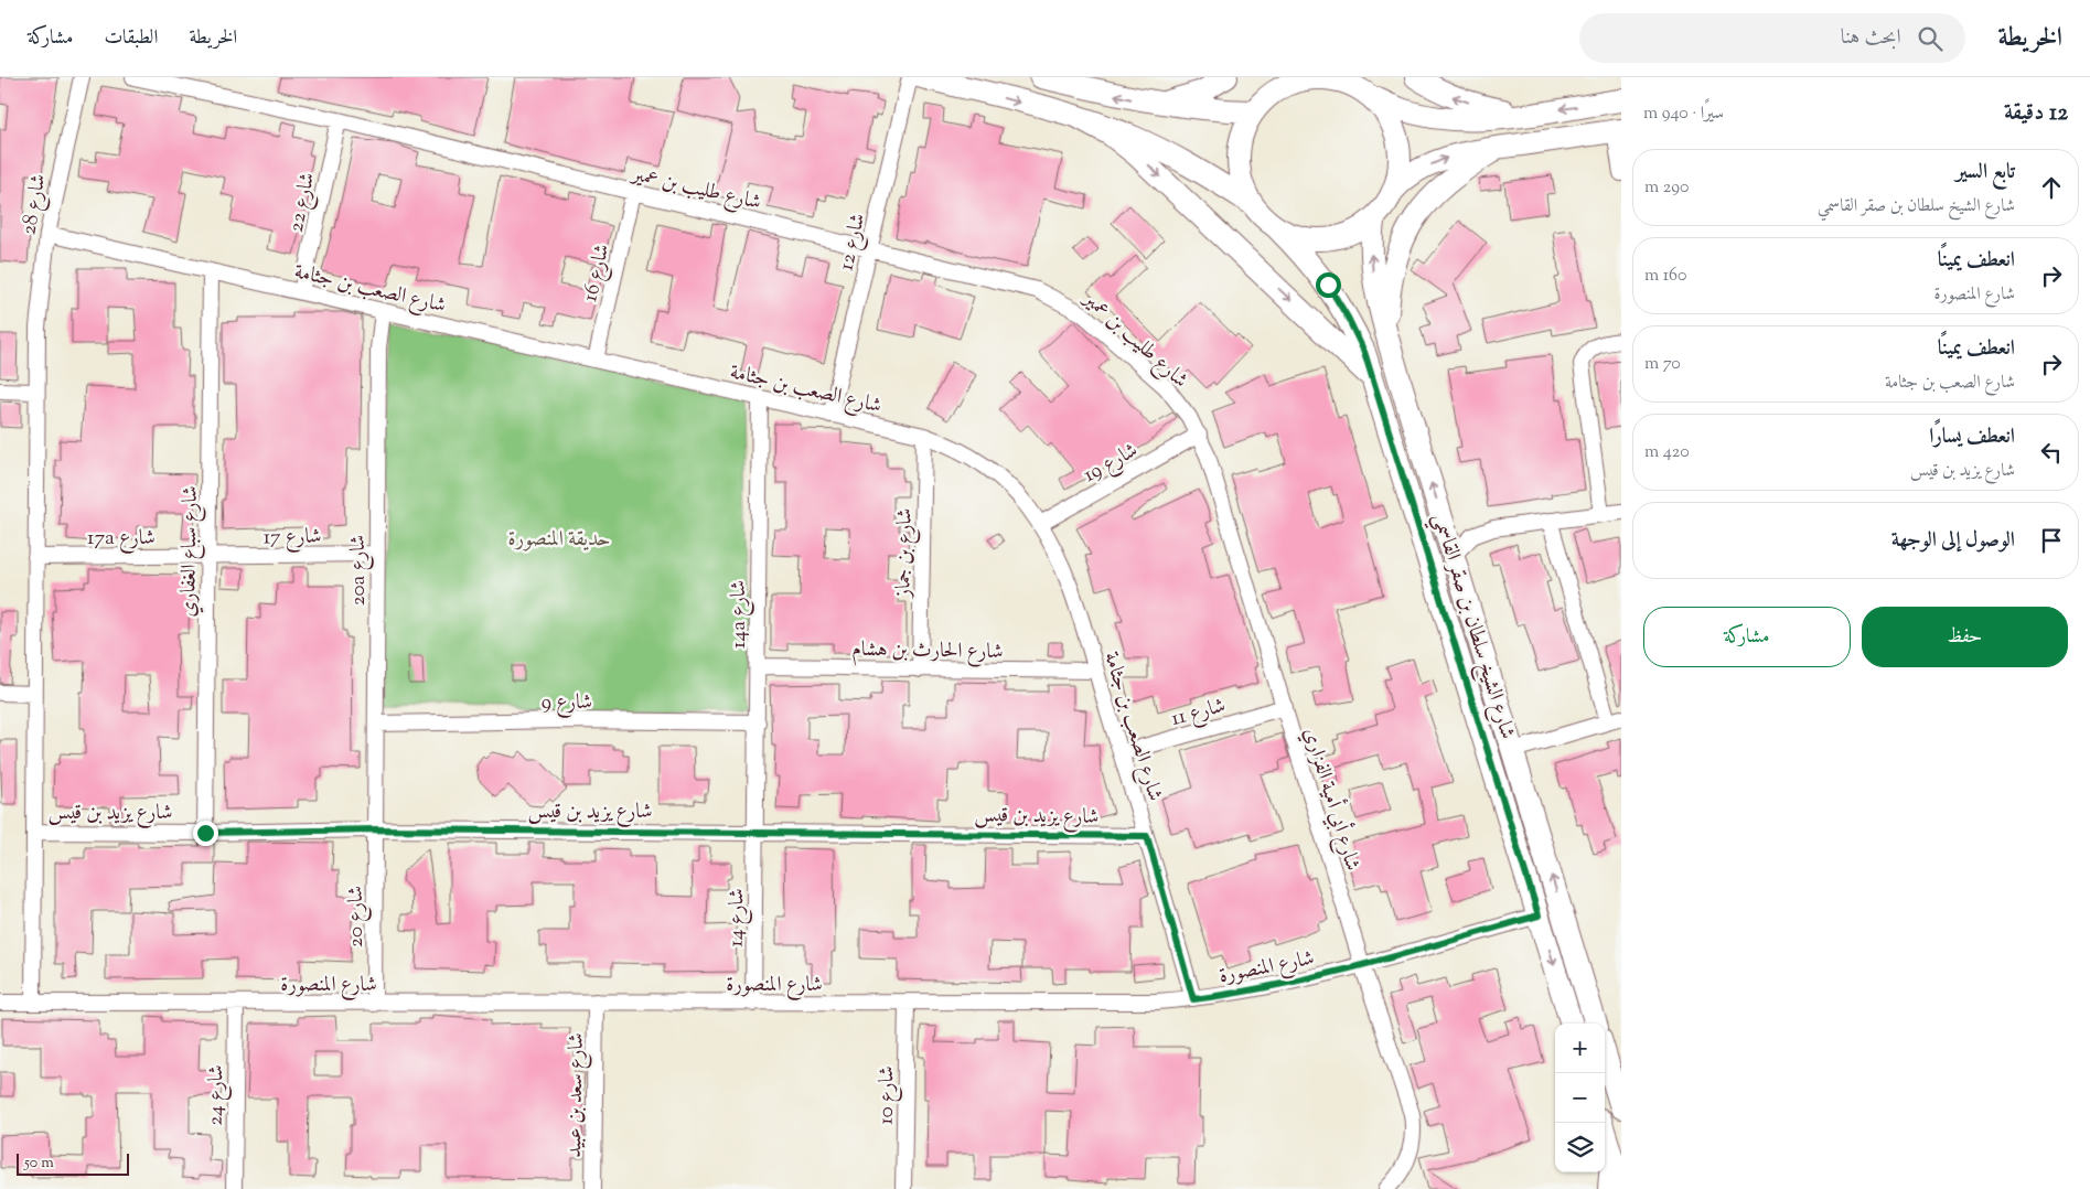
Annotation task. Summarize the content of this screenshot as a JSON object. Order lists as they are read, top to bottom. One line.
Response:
{"streets":{"main road":["شارع الشيخ سلطان بن صقر القاسمي"],"street":["شارع طليب بن عمير","شارع 22","شارع 28","شارع 12","شارع 16","شارع الصعب بن جثامة","شارع 19","شارع 17","17a شارع","شارع سباع الغفاري","شارع بن جماز","20a شارع","14a شارع","شارع الحارث بن هشام","شارع 9","شارع 11","شارع أبي أمية الفزاري","شارع يزيد بن قيس","شارع 20","شارع 14","شارع المنصورة","شارع 24","شارع سعد بن عبيد","شارع 10"]},"crossings":[["شارع طليب بن عمير","شارع 22"],["شارع طليب بن عمير","شارع 12"],["شارع طليب بن عمير","شارع 16"],["شارع طليب بن عمير","شارع 19"],["شارع طليب بن عمير","شارع أبي أمية الفزاري"],["شارع 22","شارع الصعب بن جثامة"],["شارع 28","شارع الصعب بن جثامة"],["شارع 28","17a شارع"],["شارع 28","شارع يزيد بن قيس"],["شارع 28","شارع المنصورة"],["شارع 12","شارع الصعب بن جثامة"],["شارع 16","شارع الصعب بن جثامة"],["شارع الصعب بن جثامة","شارع 19"],["شارع الصعب بن جثامة","شارع سباع الغفاري"],["شارع الصعب بن جثامة","شارع بن جماز"],["شارع الصعب بن جثامة","20a شارع"],["شارع الصعب بن جثامة","14a شارع"],["شارع الصعب بن جثامة","شارع الحارث بن هشام"],["شارع الصعب بن جثامة","شارع 11"],["شارع الصعب بن جثامة","شارع يزيد بن قيس"],["شارع الصعب بن جثامة","شارع المنصورة"],["شارع 19","شارع أبي أمية الفزاري"],["شارع 17","17a شارع"],["شارع 17","شارع سباع الغفاري"],["شارع 17","20a شارع"],["17a شارع","شارع سباع الغفاري"],["شارع سباع الغفاري","شارع يزيد بن قيس"],["شارع بن جماز","شارع الحارث بن هشام"],["20a شارع","شارع 9"],["20a شارع","شارع يزيد بن قيس"],["20a شارع","شارع 20"],["14a شارع","شارع الحارث بن هشام"],["14a شارع","شارع 9"],["14a شارع","شارع يزيد بن قيس"],["14a شارع","شارع 14"],["شارع الشيخ سلطان بن صقر القاسمي","شارع المنصورة"],["شارع 11","شارع أبي أمية الفزاري"],["شارع أبي أمية الفزاري","شارع المنصورة"],["شارع يزيد بن قيس","شارع 20"],["شارع يزيد بن قيس","شارع 14"],["شارع 20","شارع المنصورة"],["شارع 14","شارع المنصورة"],["شارع المنصورة","شارع 24"],["شارع المنصورة","شارع سعد بن عبيد"],["شارع المنصورة","شارع 10"]],"parks":["حديقة المنصورة"],"scale_bar":"50 m","page":{"header":"الخريطة","search":"ابحث هنا","nav":["الخريطة","الطبقات","مشاركة"],"heading":["12 دقيقة","سيرًا · 940 m"],"list":[["تابع السير","شارع الشيخ سلطان بن صقر القاسمي","290 m"],["انعطف يمينًا","شارع المنصورة","160 m"],["انعطف يمينًا","شارع الصعب بن جثامة","70 m"],["انعطف يسارًا","شارع يزيد بن قيس","420 m"],"الوصول إلى الوجهة"],"buttons":["حفظ","مشاركة"],"map_buttons":["+","−"],"scale":"50 m"}}
